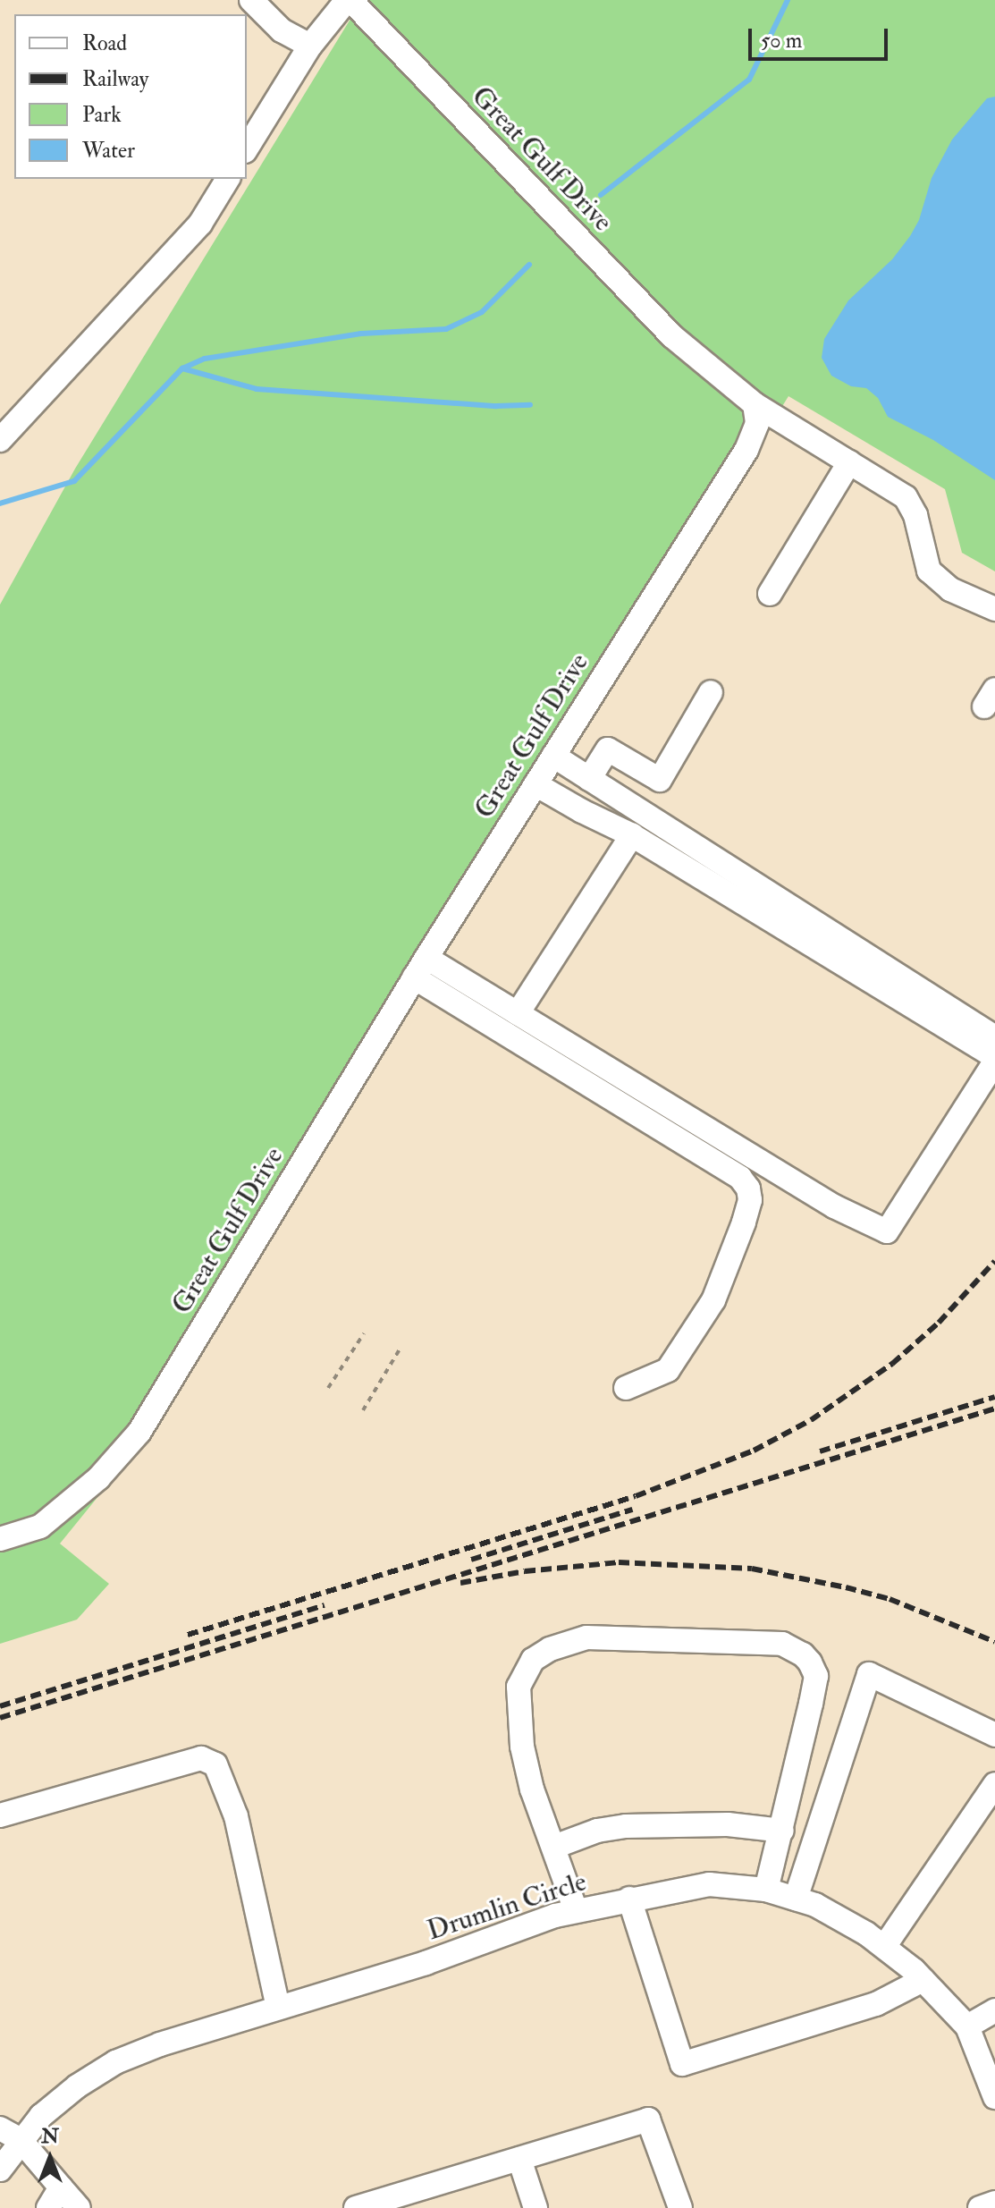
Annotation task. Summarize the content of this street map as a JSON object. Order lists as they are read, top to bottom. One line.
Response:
{"streets":{"street":["Great Gulf Drive","Drumlin Circle"]},"legend":["Road","Railway","Park","Water"],"scale_bar":"50 m","north":"top"}
